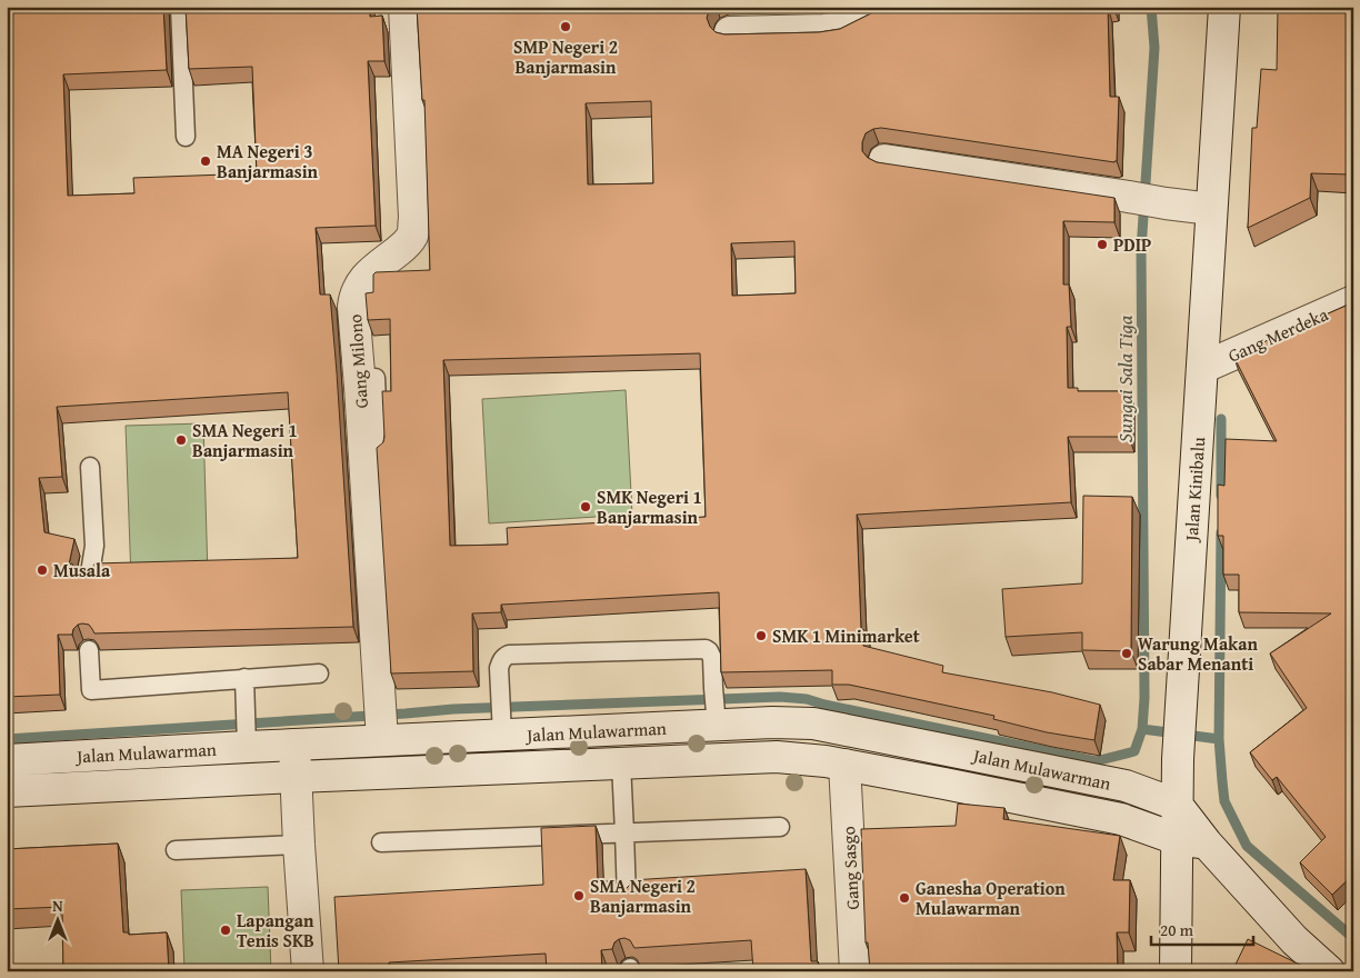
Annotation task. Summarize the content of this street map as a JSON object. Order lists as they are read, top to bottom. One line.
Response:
{"streets":{"street":["Gang Merdeka","Gang Milono","Jalan Kinibalu","Jalan Mulawarman","Gang Sasgo"]},"crossings":[["Gang Merdeka","Jalan Kinibalu"],["Gang Milono","Jalan Mulawarman"],["Jalan Kinibalu","Jalan Mulawarman"],["Jalan Mulawarman","Gang Sasgo"]],"water":["Sungai Sala Tiga"],"places":["SMP Negeri 2 Banjarmasin","MA Negeri 3 Banjarmasin","PDIP","SMA Negeri 1 Banjarmasin","SMK Negeri 1 Banjarmasin","Musala","SMK 1 Minimarket","Warung Makan Sabar Menanti","SMA Negeri 2 Banjarmasin","Ganesha Operation Mulawarman","Lapangan Tenis SKB"],"scale_bar":"20 m","north":"top"}
